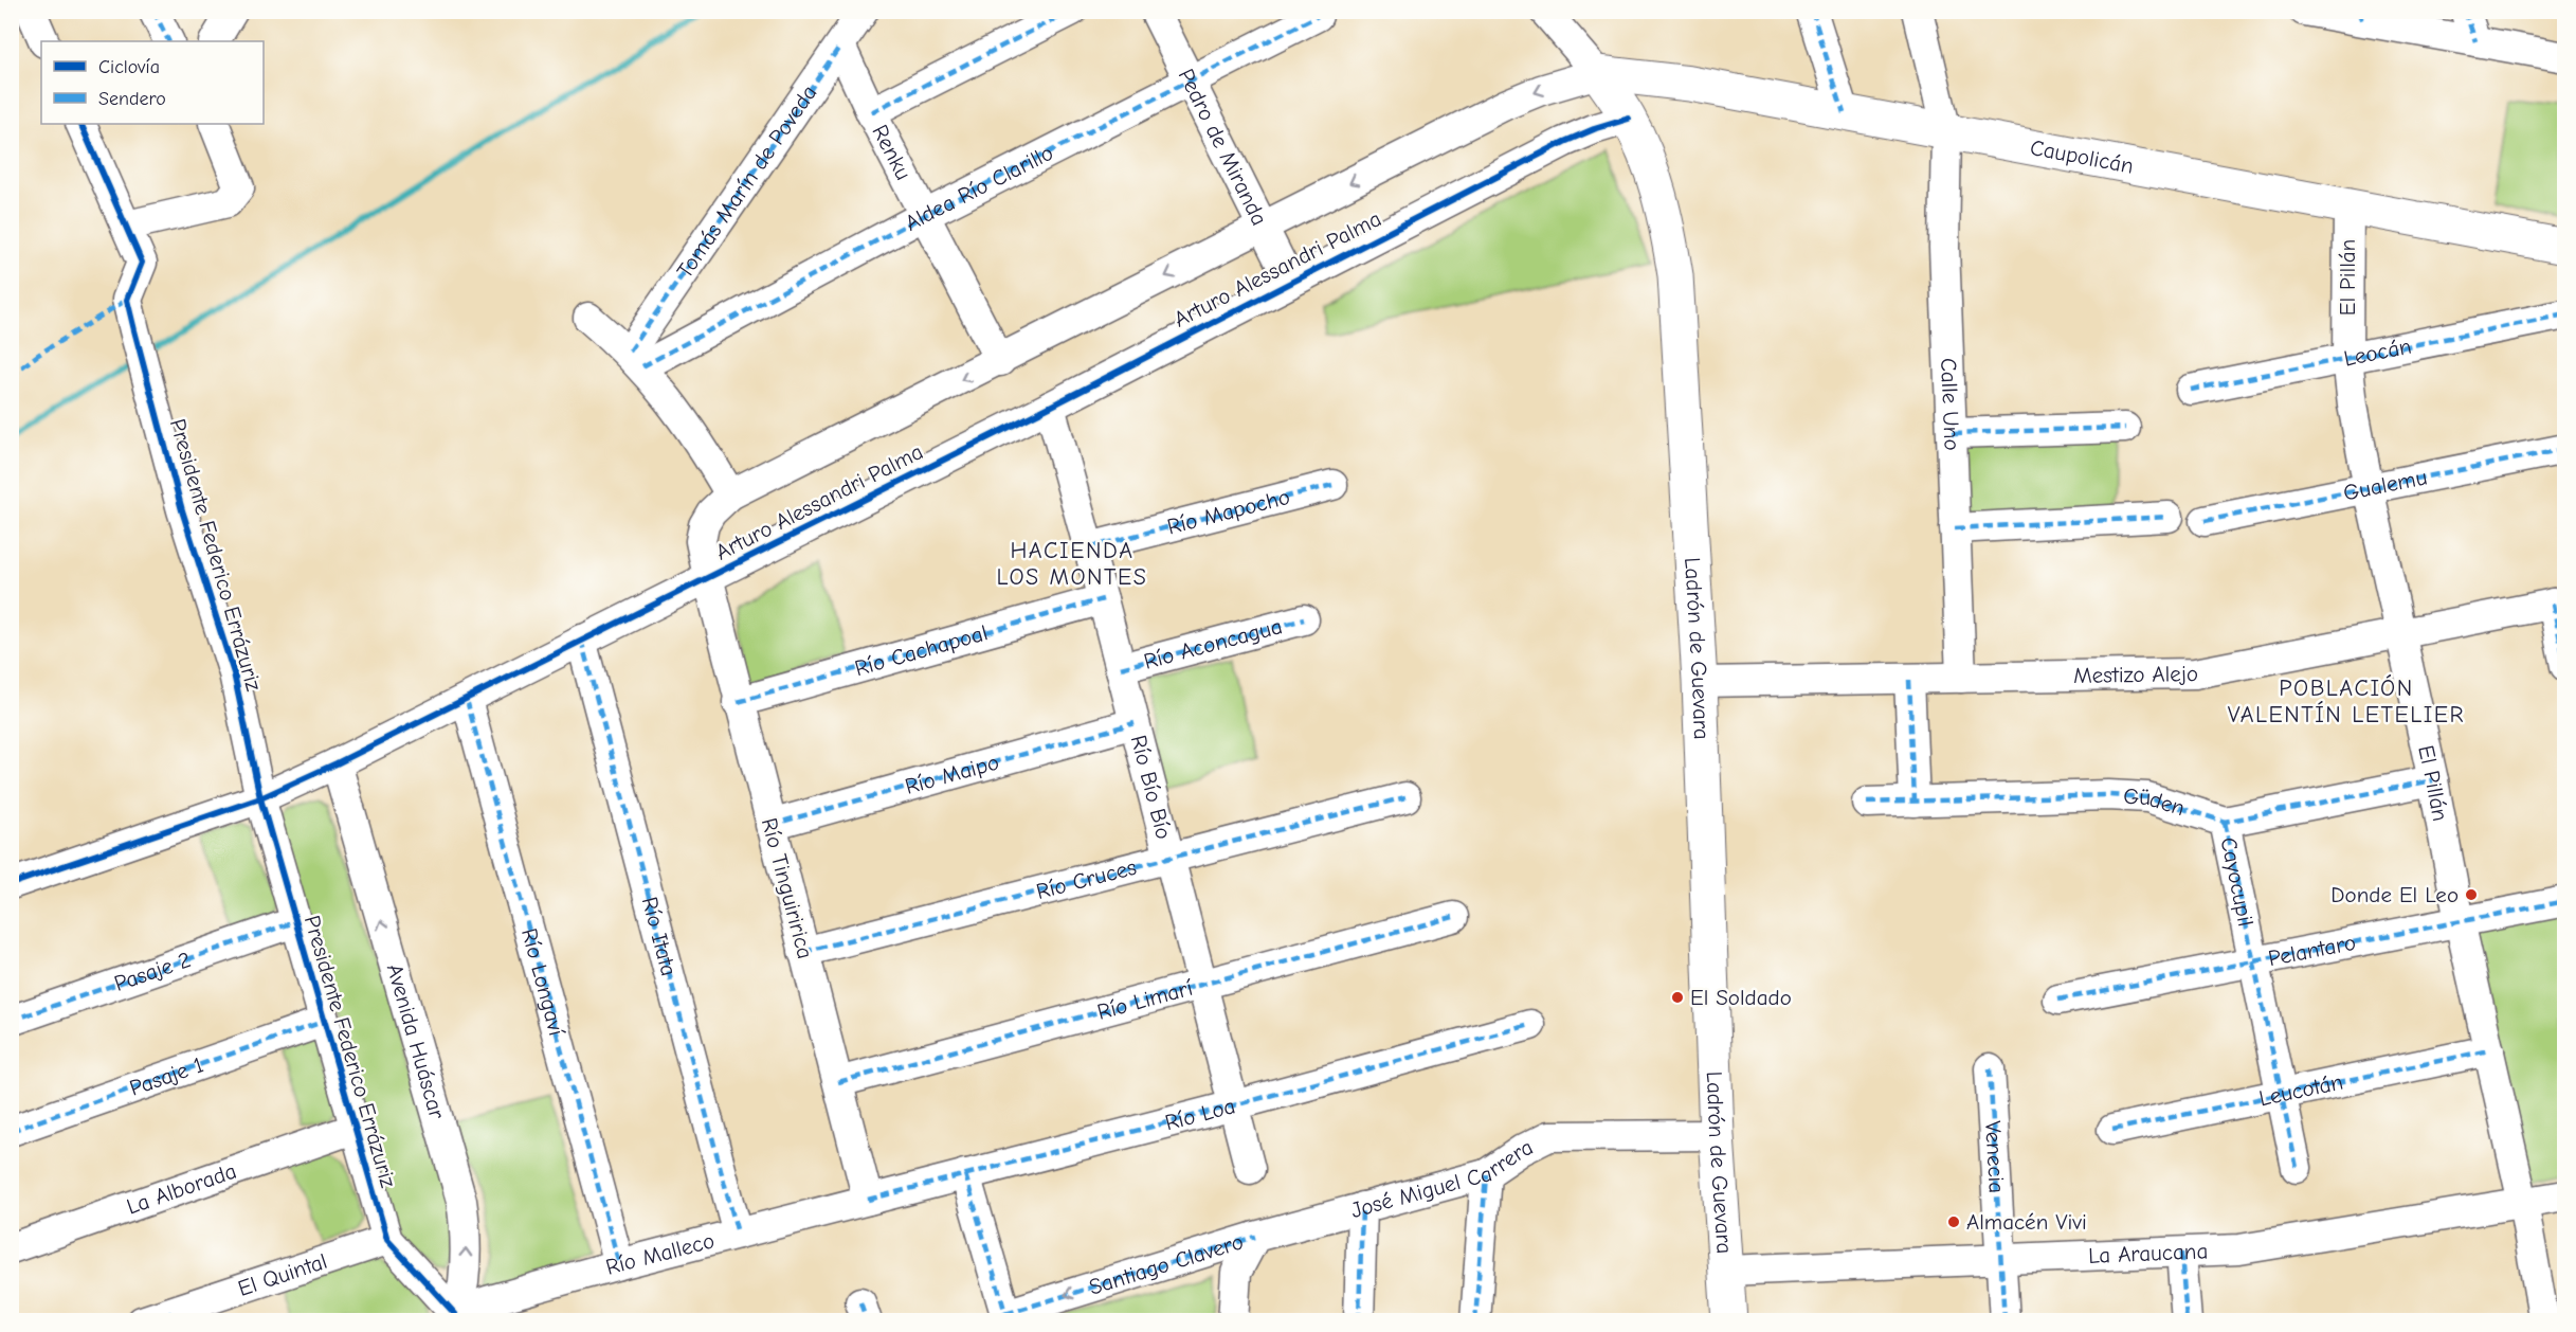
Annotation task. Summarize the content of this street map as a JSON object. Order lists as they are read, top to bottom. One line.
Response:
{"streets":{"main road":["Caupolicán","Ladrón de Guevara"],"street":["Pedro de Miranda","Renku","Tomás Marín de Poveda","Aldea Río Clarillo","Arturo Alessandri Palma","El Pillán","Leocán","Calle Uno","Gualemu","Río Mapocho","Presidente Federico Errázuriz","Río Aconcagua","Río Cachapoal","Mestizo Alejo","Río Maipo","Río Bío Bío","Güden","Río Cruces","Cayocupil","Río Tinguiririca","Río Itata","Pelantaro","Pasaje 2","Río Longaví","Río Limarí","Avenida Huáscar","Pasaje 1","Leucotán","Río Loa","Venecia","José Miguel Carrera","La Alborada","Río Malleco","La Araucana","Santiago Clavero","El Quintal"]},"crossings":[["Pedro de Miranda","Aldea Río Clarillo"],["Pedro de Miranda","Arturo Alessandri Palma"],["Renku","Tomás Marín de Poveda"],["Renku","Aldea Río Clarillo"],["Renku","Arturo Alessandri Palma"],["Caupolicán","Arturo Alessandri Palma"],["Caupolicán","El Pillán"],["Caupolicán","Calle Uno"],["Caupolicán","Ladrón de Guevara"],["Tomás Marín de Poveda","Aldea Río Clarillo"],["Arturo Alessandri Palma","Presidente Federico Errázuriz"],["Arturo Alessandri Palma","Ladrón de Guevara"],["Arturo Alessandri Palma","Río Bío Bío"],["Arturo Alessandri Palma","Río Tinguiririca"],["Arturo Alessandri Palma","Río Itata"],["Arturo Alessandri Palma","Río Longaví"],["Arturo Alessandri Palma","Avenida Huáscar"],["El Pillán","Leocán"],["El Pillán","Gualemu"],["El Pillán","Mestizo Alejo"],["El Pillán","Güden"],["El Pillán","Pelantaro"],["El Pillán","Leucotán"],["El Pillán","La Araucana"],["Calle Uno","Mestizo Alejo"],["Río Mapocho","Río Bío Bío"],["Presidente Federico Errázuriz","Pasaje 2"],["Presidente Federico Errázuriz","Avenida Huáscar"],["Presidente Federico Errázuriz","Pasaje 1"],["Presidente Federico Errázuriz","La Alborada"],["Presidente Federico Errázuriz","Río Malleco"],["Presidente Federico Errázuriz","El Quintal"],["Río Aconcagua","Río Bío Bío"],["Ladrón de Guevara","Mestizo Alejo"],["Ladrón de Guevara","José Miguel Carrera"],["Ladrón de Guevara","La Araucana"],["Río Cachapoal","Río Bío Bío"],["Río Cachapoal","Río Tinguiririca"],["Río Maipo","Río Bío Bío"],["Río Maipo","Río Tinguiririca"],["Río Bío Bío","Río Cruces"],["Río Bío Bío","Río Limarí"],["Río Bío Bío","Río Loa"],["Güden","Cayocupil"],["Río Cruces","Río Tinguiririca"],["Cayocupil","Pelantaro"],["Cayocupil","Leucotán"],["Río Tinguiririca","Río Limarí"],["Río Tinguiririca","Río Loa"],["Río Tinguiririca","Río Malleco"],["Río Itata","Río Malleco"],["Río Longaví","Río Malleco"],["Avenida Huáscar","Río Malleco"],["Río Loa","Río Malleco"],["Venecia","La Araucana"],["José Miguel Carrera","Santiago Clavero"]],"one_way":["Avenida Huáscar","Santiago Clavero"],"districts":["HACIENDA LOS MONTES","POBLACIÓN VALENTÍN LETELIER"],"places":["Donde El Leo","El Soldado","Almacén Vivi"],"legend":["Ciclovía","Sendero"]}
